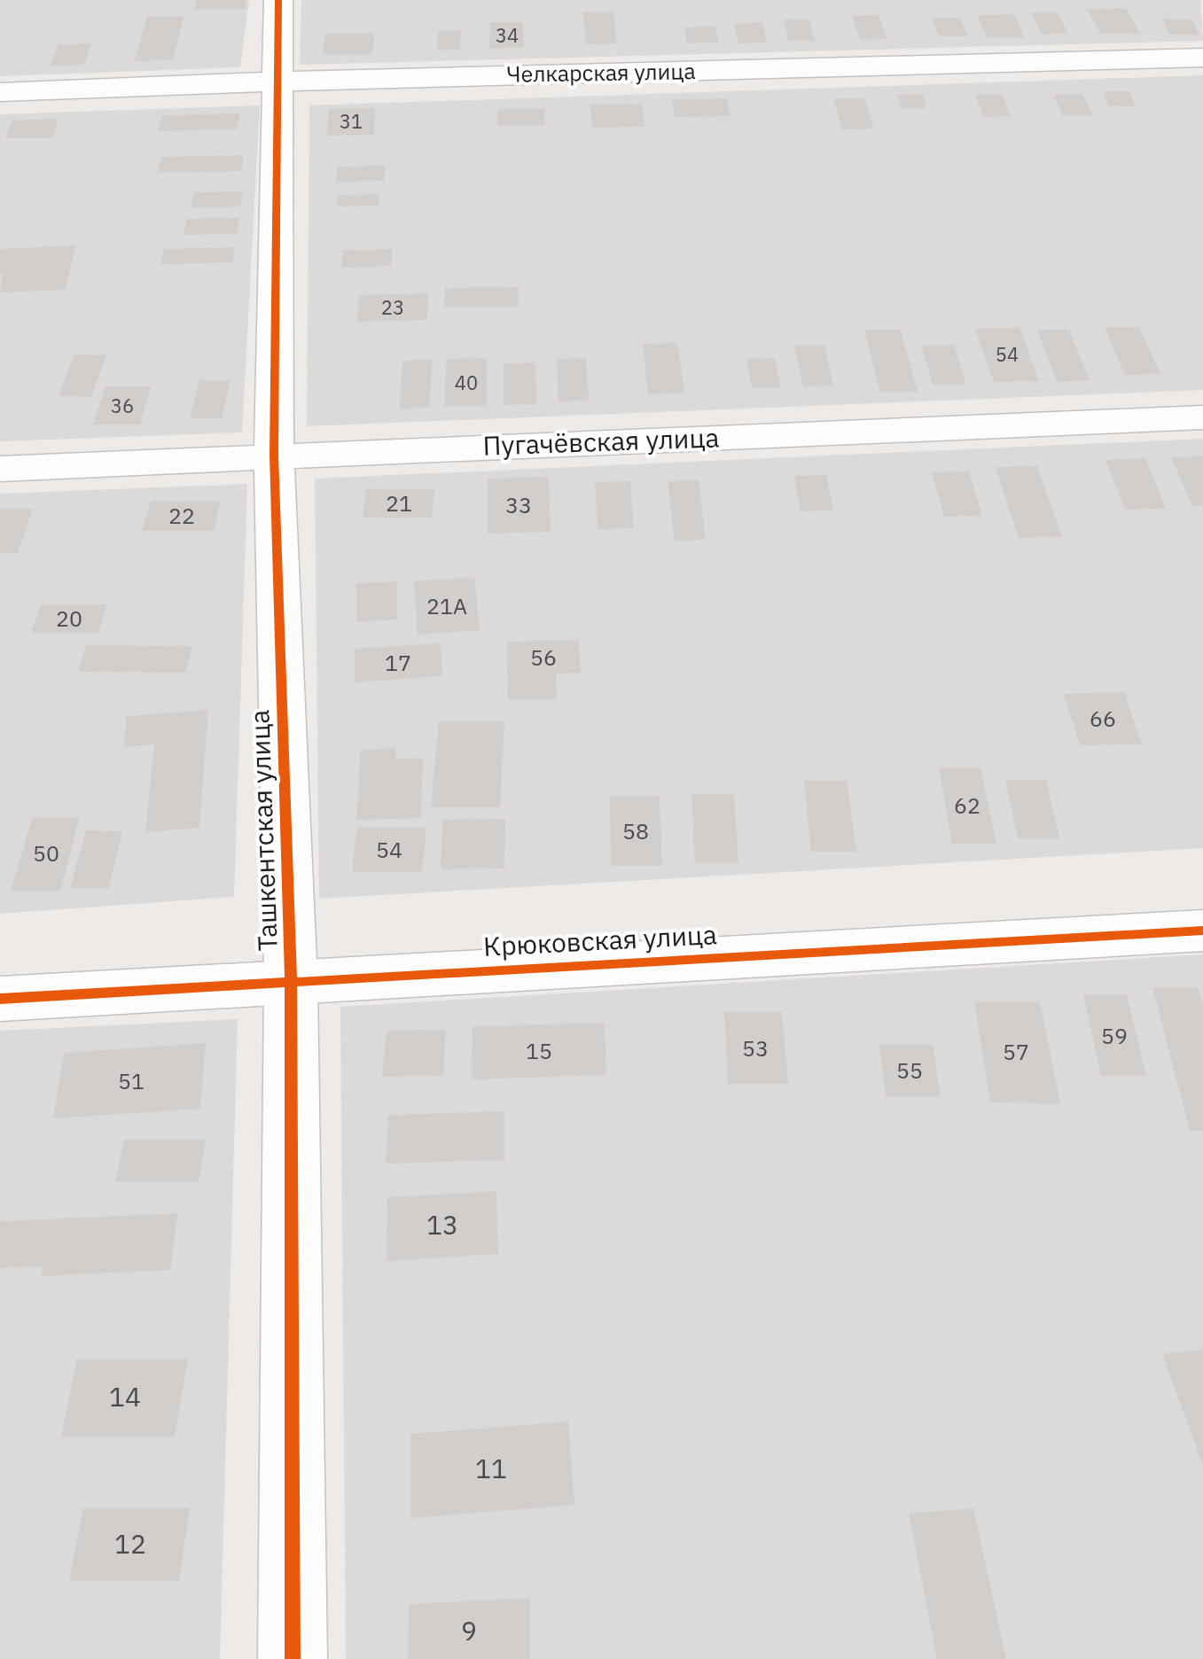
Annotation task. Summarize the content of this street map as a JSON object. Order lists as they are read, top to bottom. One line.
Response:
{"streets":{"street":["Челкарская улица","Пугачёвская улица","Ташкентская улица","Крюковская улица"]},"crossings":[["Челкарская улица","Ташкентская улица"],["Пугачёвская улица","Ташкентская улица"],["Ташкентская улица","Крюковская улица"]],"house_numbers":["34","31","23","54","40","36","21","33","22","21А","20","56","17","66","62","58","54","50","59","53","15","57","55","51","13","14","11","12","9"]}
